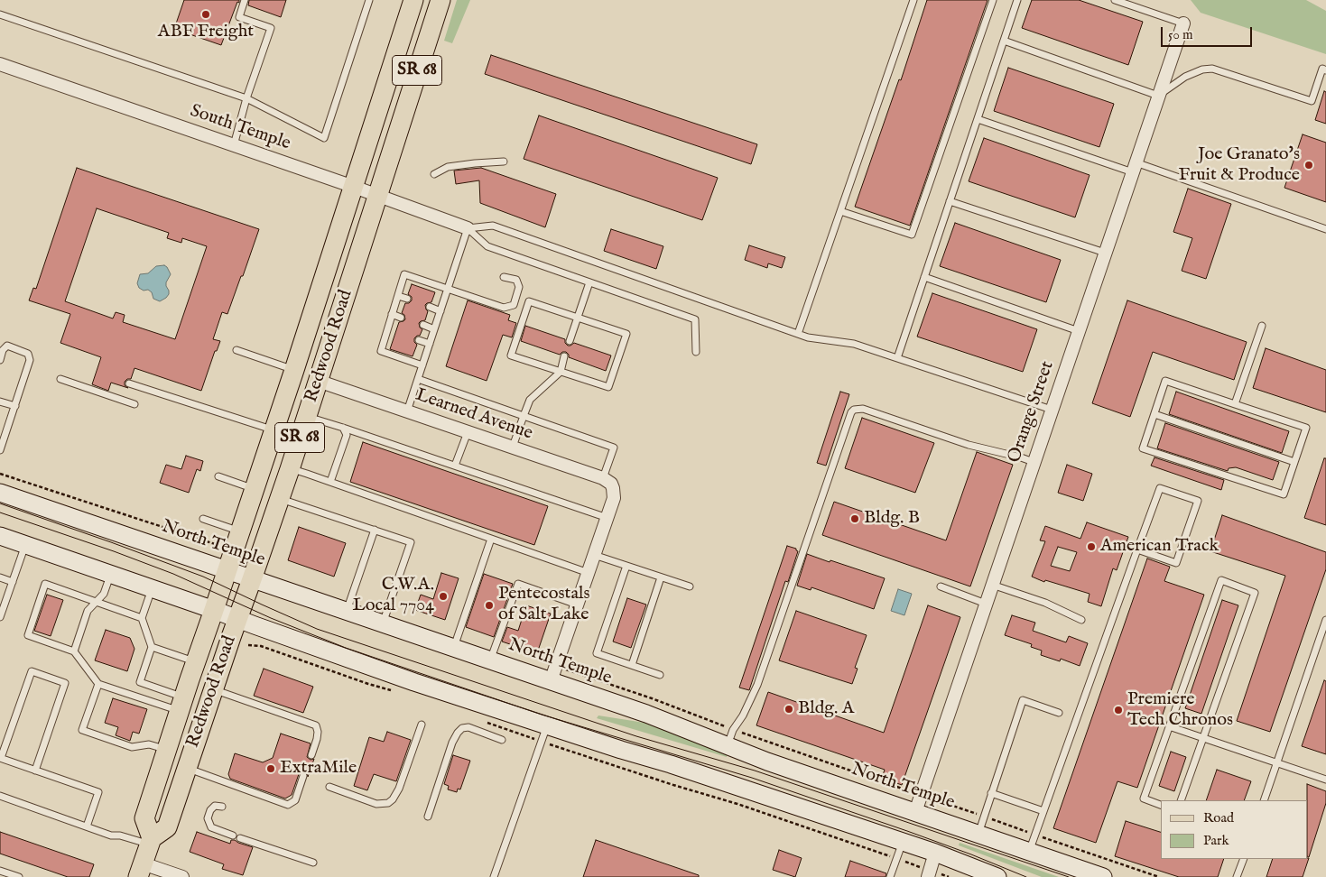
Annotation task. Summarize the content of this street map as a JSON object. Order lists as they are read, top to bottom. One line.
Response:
{"streets":{"main road":["SR 68","Redwood Road","North Temple"],"street":["South Temple","Orange Street","Learned Avenue"]},"crossings":[["South Temple","Redwood Road"],["Redwood Road","Learned Avenue"],["Redwood Road","North Temple"],["Orange Street","North Temple"]],"places":["ABF Freight","Joe Granato's Fruit & Produce","Bldg. B","American Track","C.W.A. Local 7704","Pentecostals of Salt Lake","Bldg. A","Premiere Tech Chronos","ExtraMile"],"legend":["Road","Park"],"scale_bar":"50 m"}
